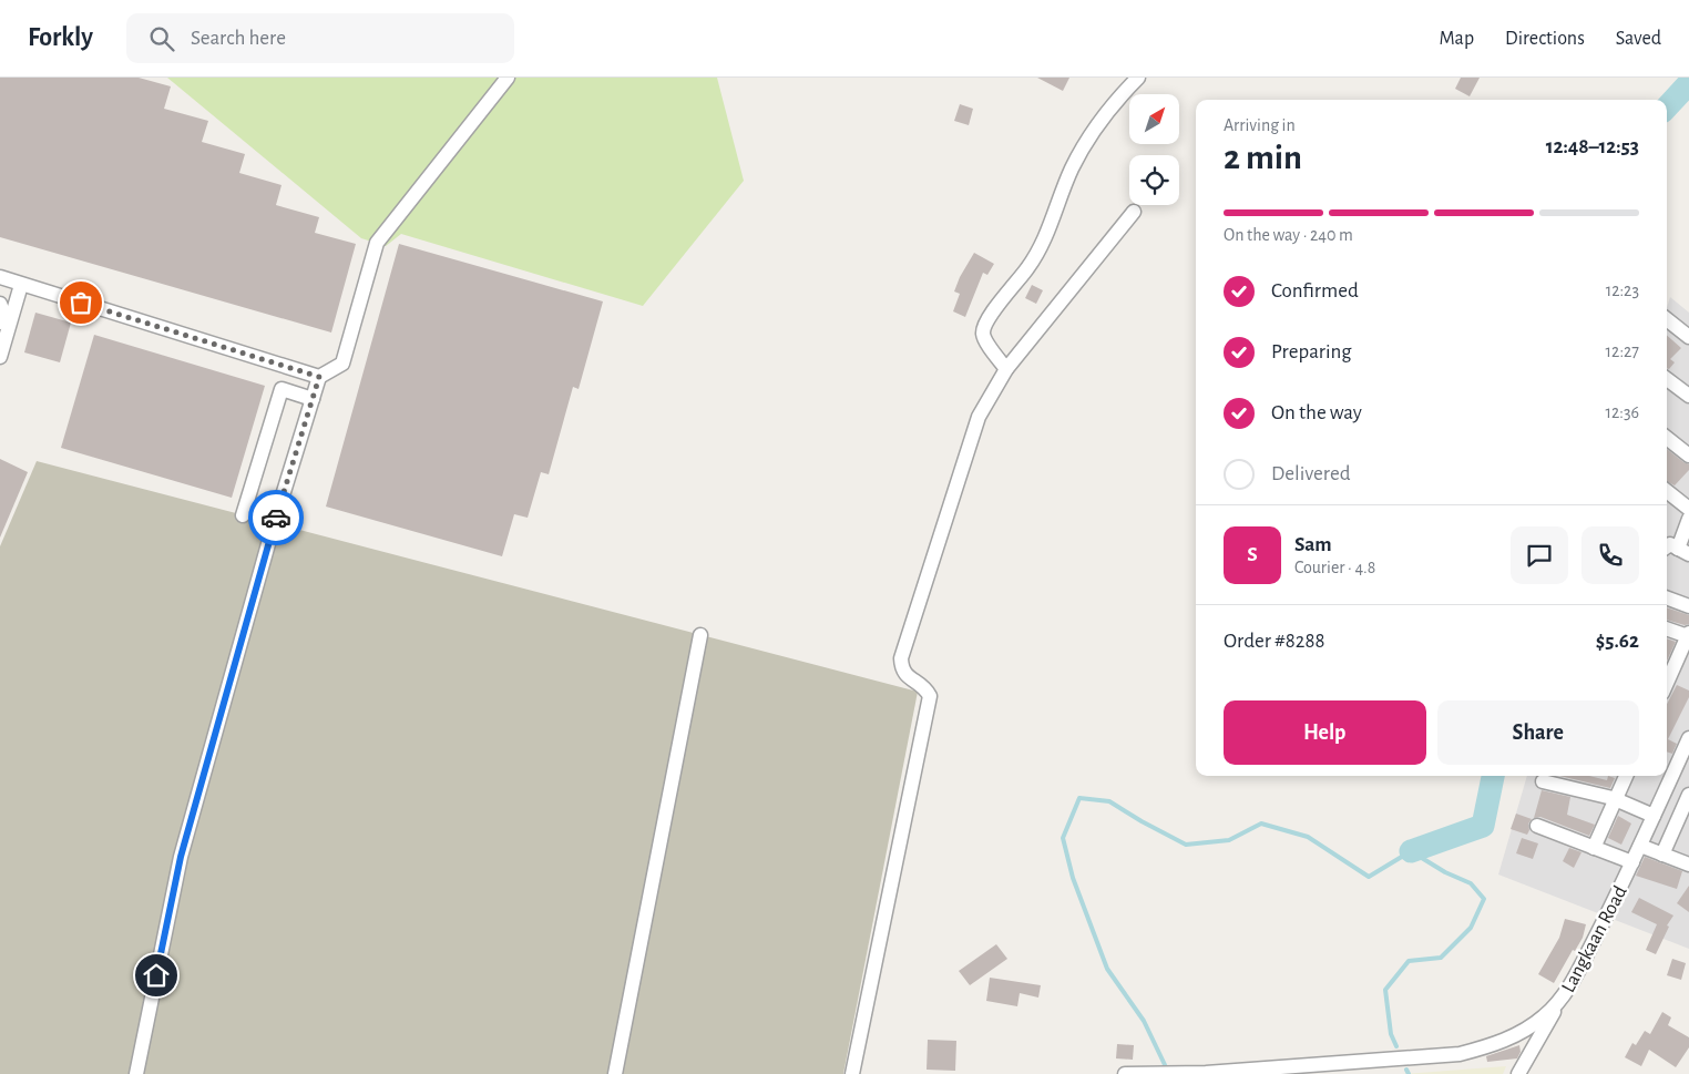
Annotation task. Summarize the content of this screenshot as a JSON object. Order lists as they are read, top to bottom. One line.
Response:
{"streets":{"street":["Langkaan Road"]},"north":"top right","page":{"header":"Forkly","search":"Search here","nav":["Map","Directions","Saved"],"heading":["2 min","Arriving in","12:48–12:53"],"panel":["Sam","Courier · 4.8","Order #8288","$5.62"],"bar":"On the way · 240 m","list":[["Confirmed","12:23"],["Preparing","12:27"],["On the way","12:36"],"Delivered"],"round":"S","buttons":["Help","Share"]}}
